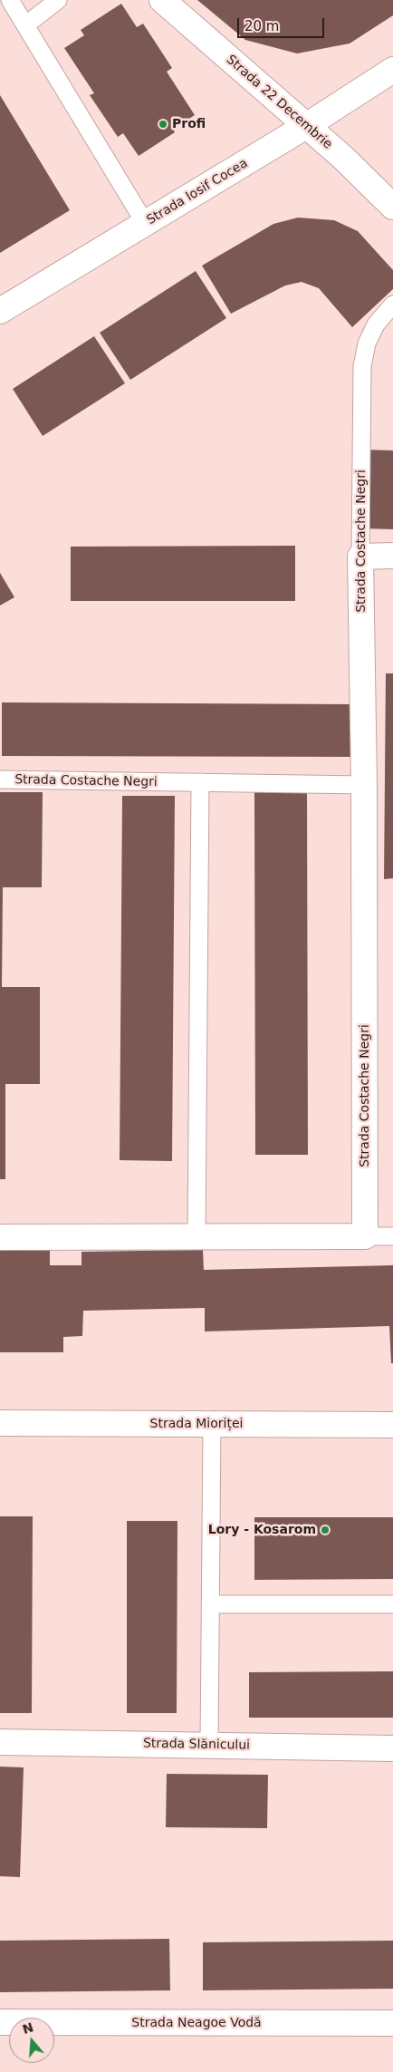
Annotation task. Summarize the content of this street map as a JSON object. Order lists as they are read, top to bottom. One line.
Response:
{"streets":{"street":["Strada 22 Decembrie","Strada Iosif Cocea","Strada Costache Negri","Strada Mioriței","Strada Slănicului","Strada Neagoe Vodă"]},"crossings":[["Strada 22 Decembrie","Strada Iosif Cocea"]],"places":["Profi","Lory - Kosarom"],"scale_bar":"20 m","north":"top"}
